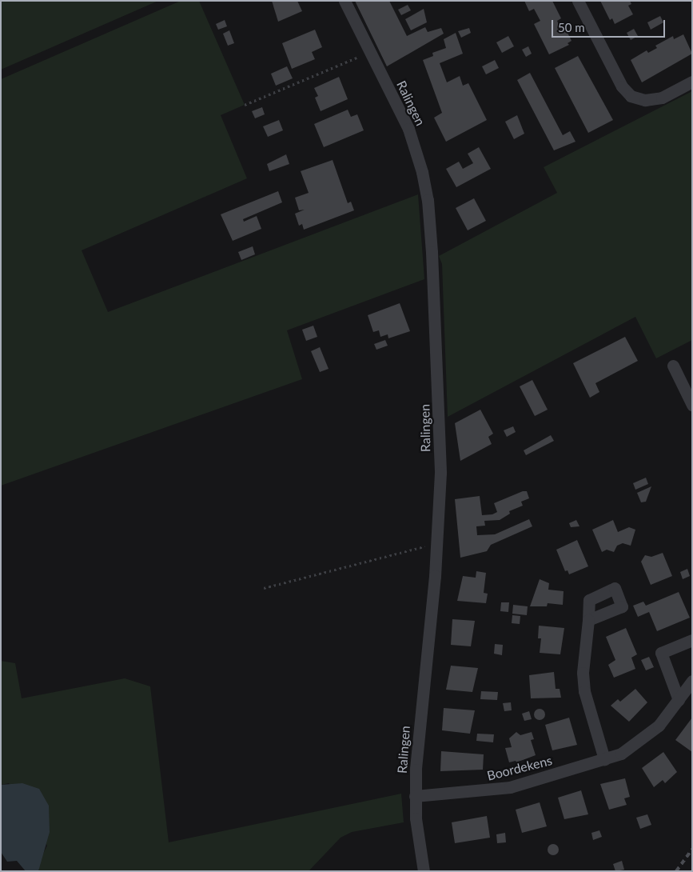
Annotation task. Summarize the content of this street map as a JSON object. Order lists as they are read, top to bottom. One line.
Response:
{"streets":{"street":["Ralingen","Boordekens"]},"crossings":[["Ralingen","Boordekens"]],"scale_bar":"50 m"}
